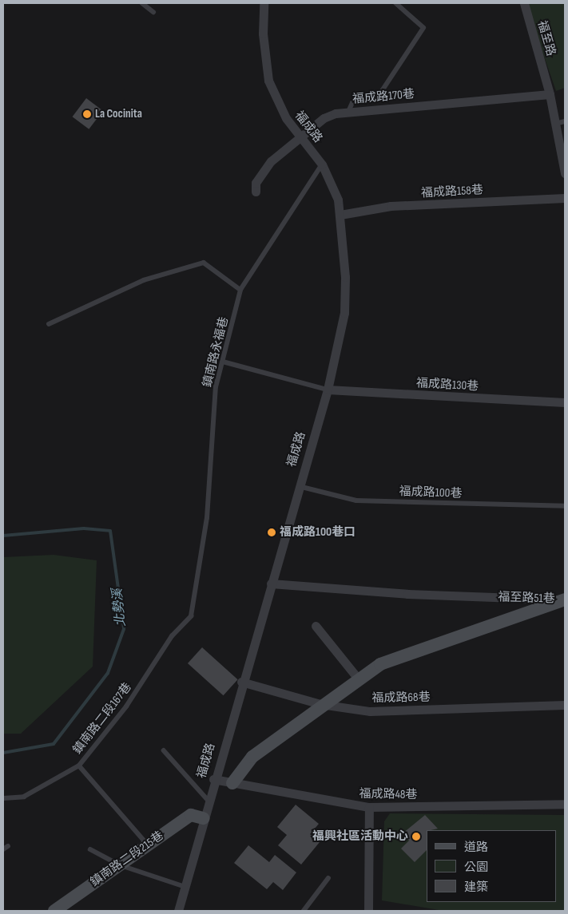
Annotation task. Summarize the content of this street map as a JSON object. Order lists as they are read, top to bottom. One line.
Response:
{"streets":{"street":["福至路","福成路170巷","福成路","福成路158巷","福成路130巷","福至路51巷","福成路68巷","福成路48巷","鎮南路二段215巷"],"lane":["鎮南路永福巷","福成路100巷","鎮南路二段167巷"]},"crossings":[["福至路","福成路170巷"],["福成路170巷","福成路"],["福成路","福成路158巷"],["福成路","鎮南路永福巷"],["福成路","福成路130巷"],["福成路","福成路100巷"],["福成路","福至路51巷"],["福成路","福成路68巷"],["福成路","福成路48巷"],["福成路","鎮南路二段215巷"],["鎮南路永福巷","鎮南路二段167巷"],["福至路51巷","福成路68巷"],["福至路51巷","福成路48巷"]],"water":["北勢溪"],"places":["La Cocinita","福成路100巷口","福興社區活動中心"],"legend":["道路","公園","建築"]}
